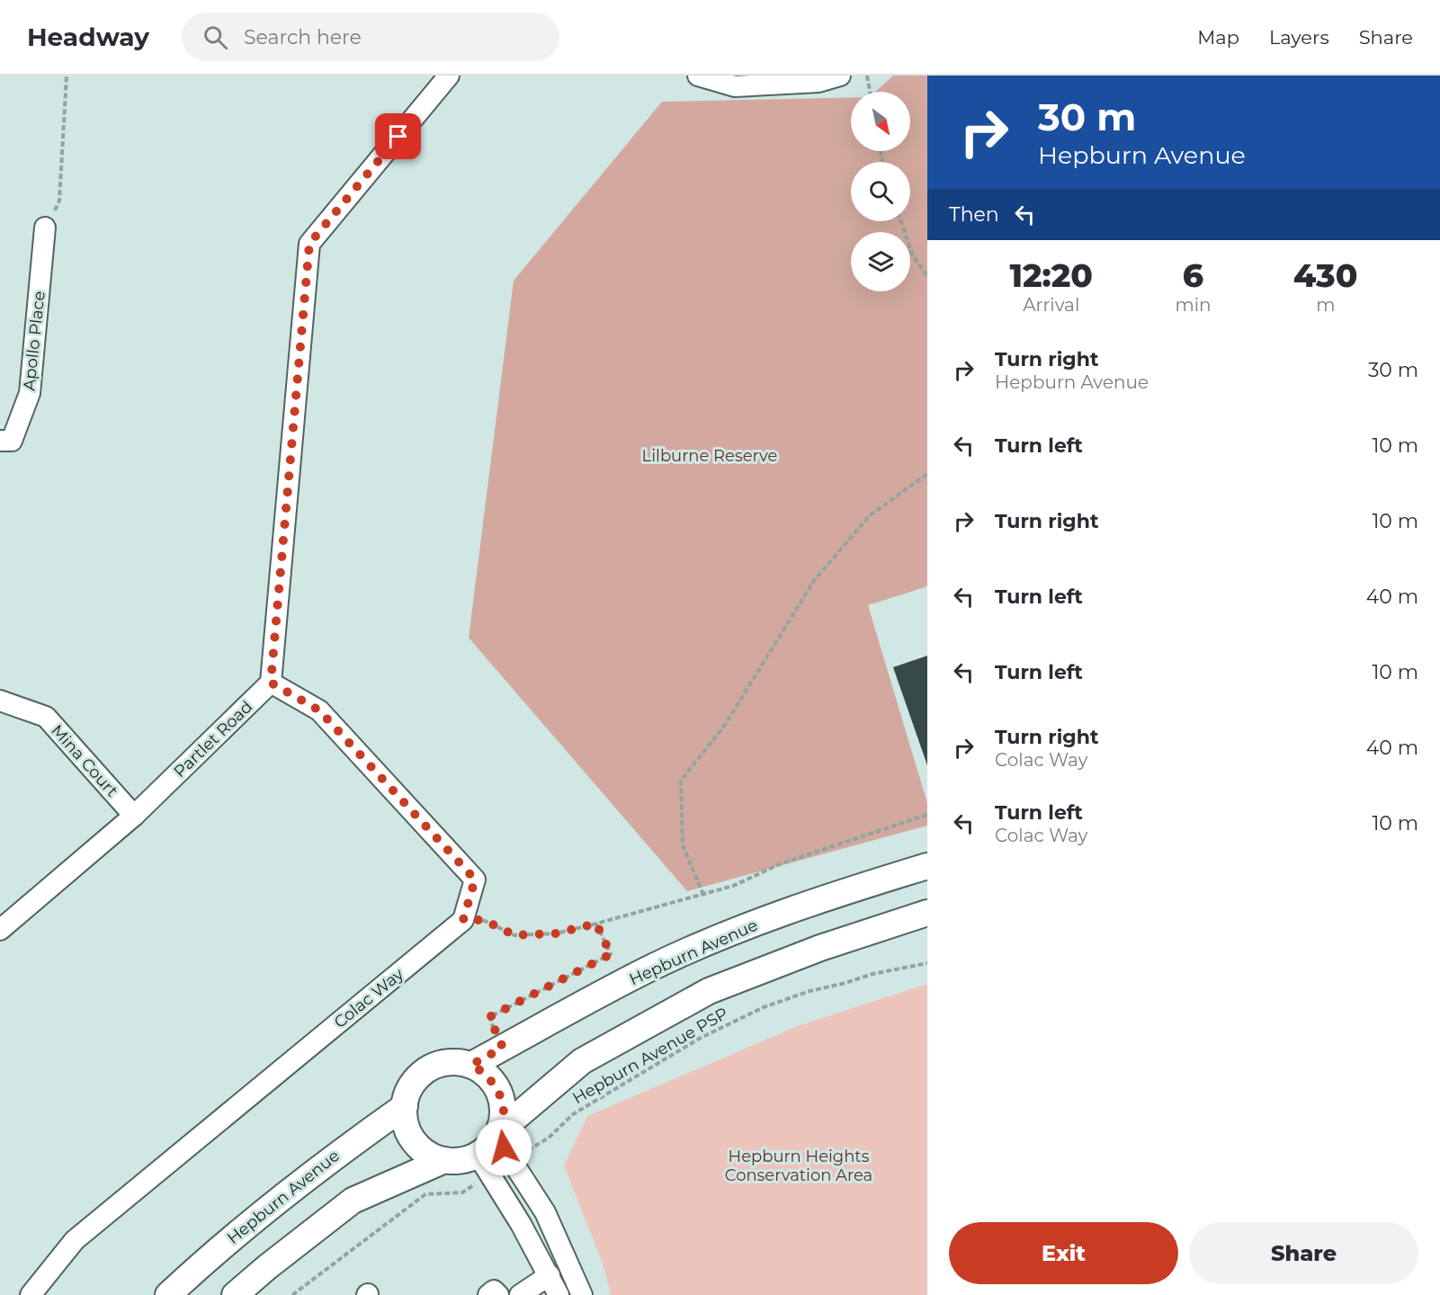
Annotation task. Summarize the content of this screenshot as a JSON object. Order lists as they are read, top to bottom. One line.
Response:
{"streets":{"main road":["Hepburn Avenue"],"street":["Apollo Place","Partlet Road","Mina Court","Colac Way"],"path":["Hepburn Avenue PSP"]},"crossings":[["Partlet Road","Mina Court"]],"parks":["Lilburne Reserve","Hepburn Heights Conservation Area"],"north":"bottom right","page":{"header":"Headway","search":"Search here","nav":["Map","Layers","Share"],"turn":["30 m","Hepburn Avenue"],"then":"Then","eta":["12:20","Arrival","6","min","430","m"],"list":[{"name":"Turn right","note":"Hepburn Avenue","value":"30 m"},{"name":"Turn left","value":"10 m"},{"name":"Turn right","value":"10 m"},{"name":"Turn left","value":"40 m"},{"name":"Turn left","value":"10 m"},{"name":"Turn right","note":"Colac Way","value":"40 m"},{"name":"Turn left","note":"Colac Way","value":"10 m"}],"buttons":["Exit","Share"]}}
